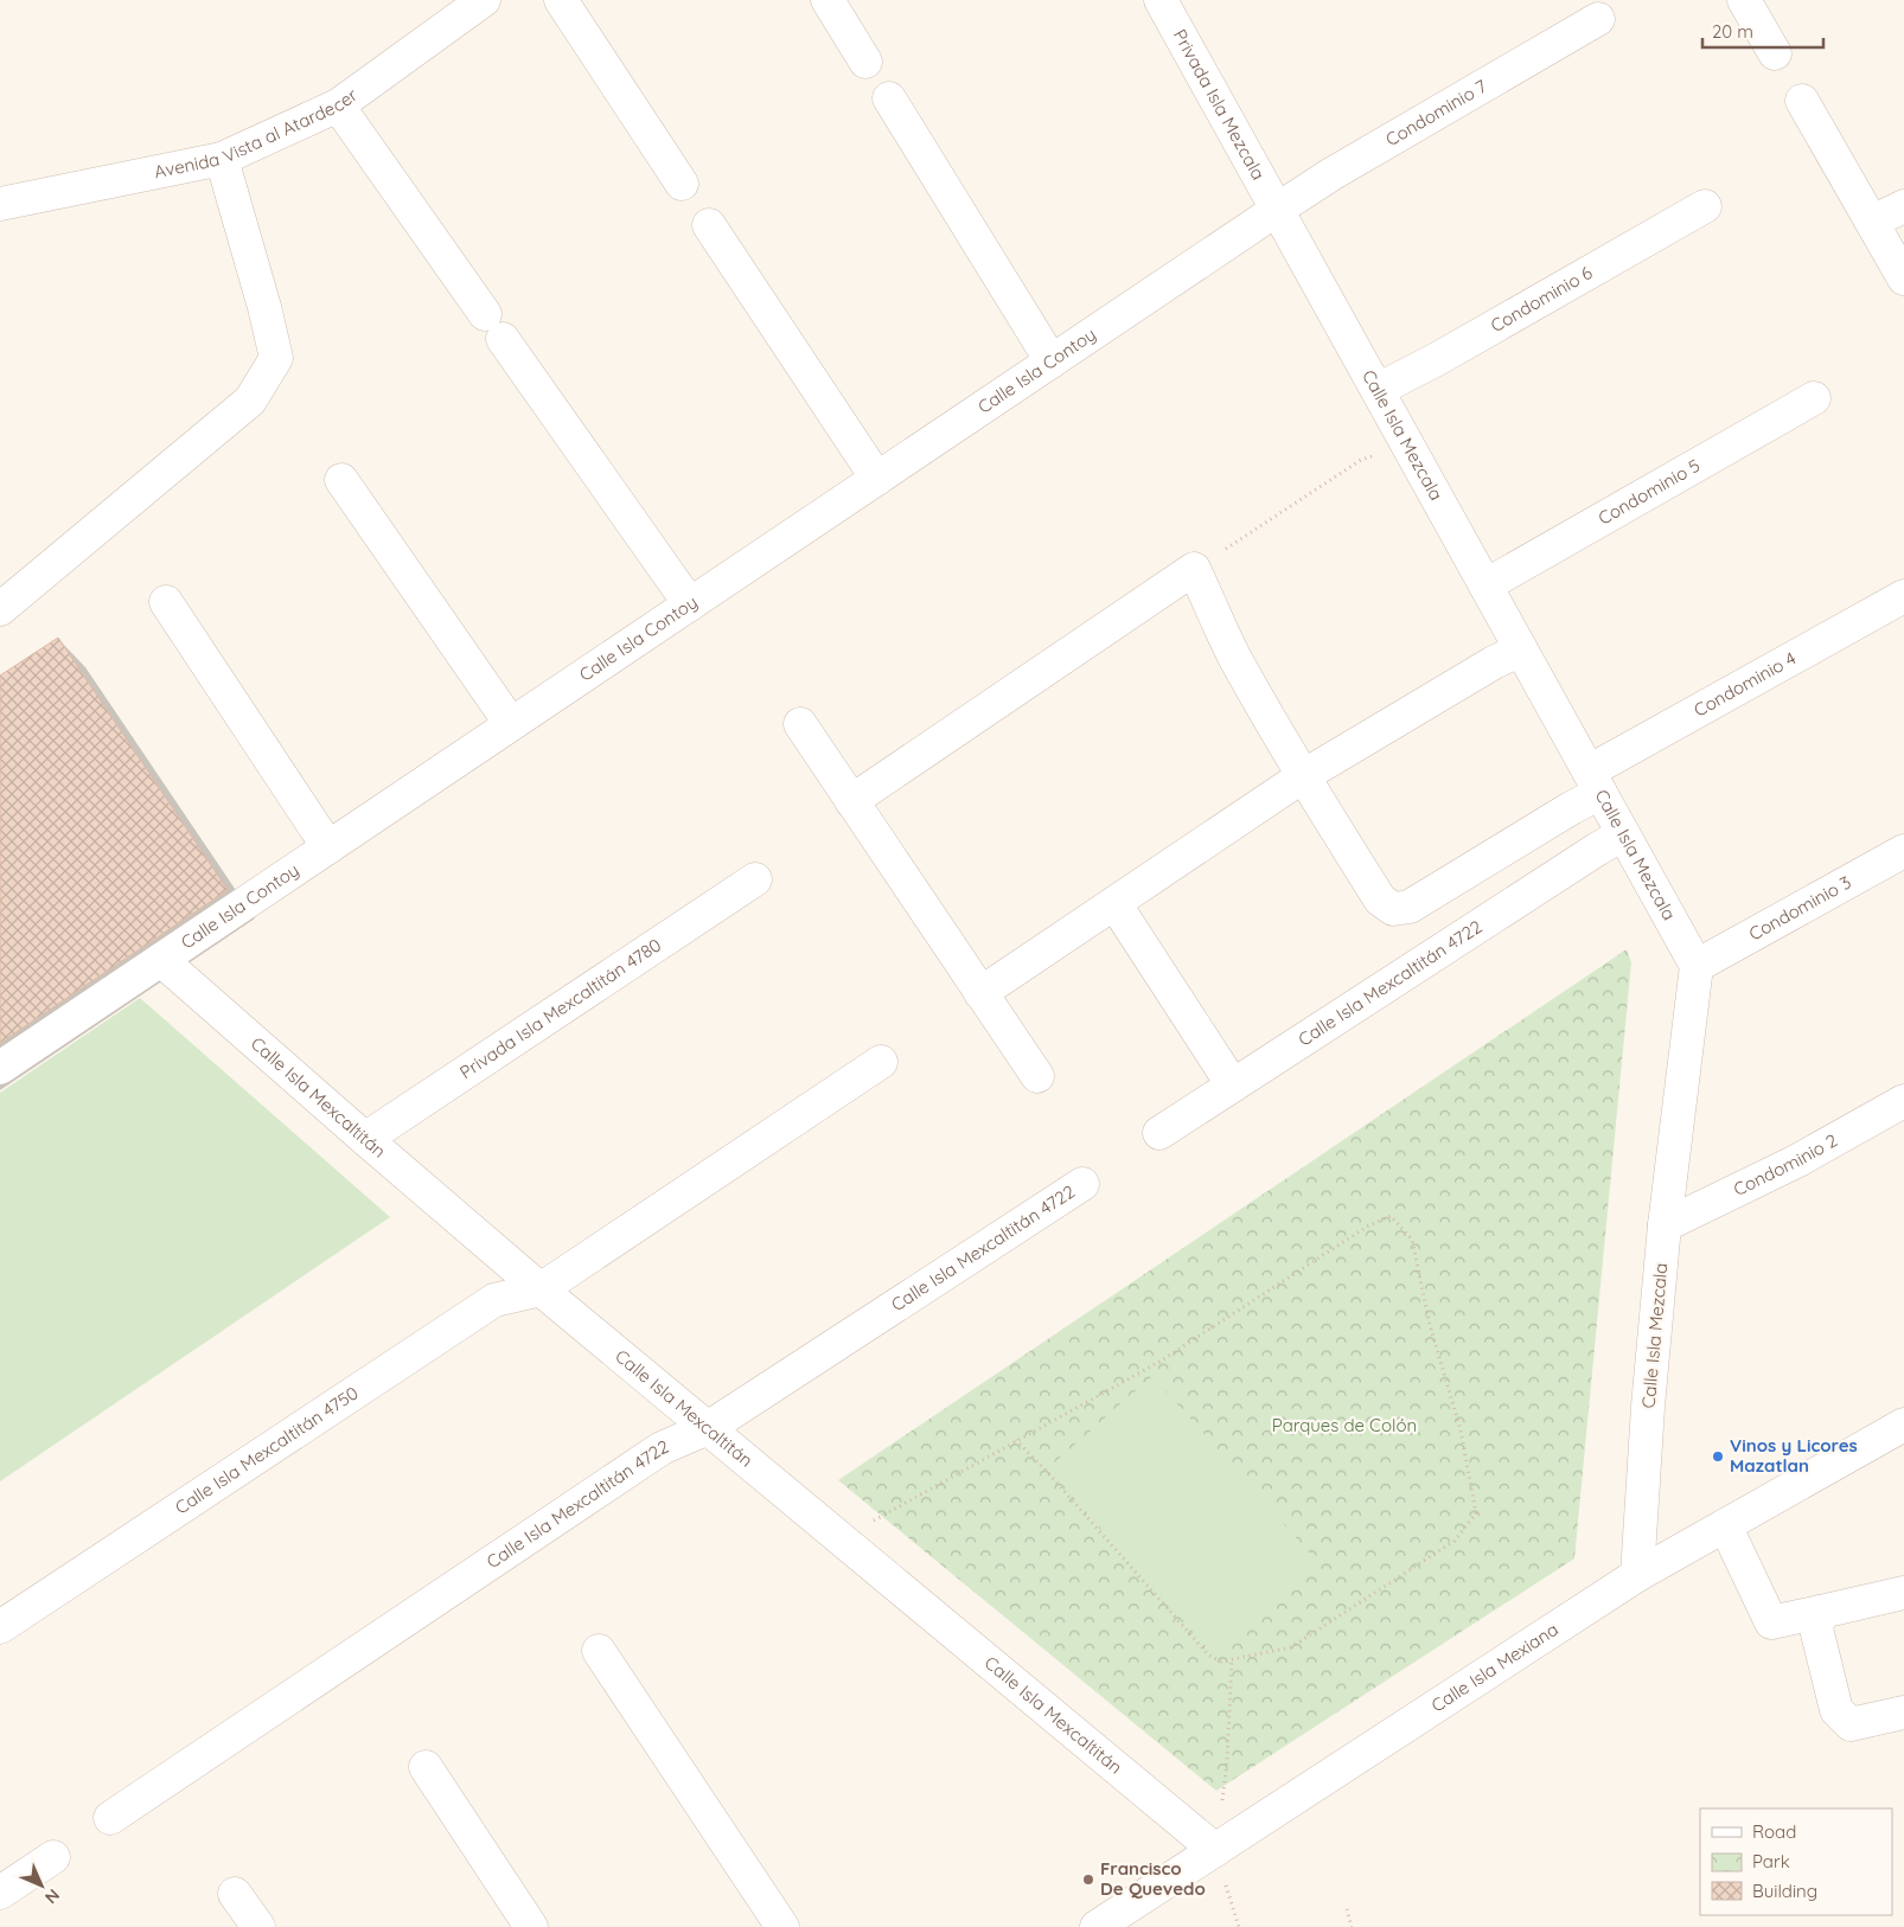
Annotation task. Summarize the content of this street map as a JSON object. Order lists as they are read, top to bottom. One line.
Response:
{"streets":{"street":["Privada Isla Mezcala","Condominio 7","Avenida Vista al Atardecer","Condominio 6","Calle Isla Contoy","Calle Isla Mezcala","Condominio 5","Condominio 4","Condominio 3","Calle Isla Mexcaltitán 4722","Privada Isla Mexcaltitán 4780","Calle Isla Mexcaltitán","Condominio 2","Calle Isla Mexcaltitán 4750","Calle Isla Mexiana"]},"crossings":[["Privada Isla Mezcala","Condominio 7"],["Privada Isla Mezcala","Calle Isla Contoy"],["Privada Isla Mezcala","Calle Isla Mezcala"],["Condominio 7","Calle Isla Contoy"],["Condominio 7","Calle Isla Mezcala"],["Condominio 6","Calle Isla Mezcala"],["Calle Isla Contoy","Calle Isla Mezcala"],["Calle Isla Contoy","Calle Isla Mexcaltitán"],["Calle Isla Mezcala","Condominio 5"],["Calle Isla Mezcala","Condominio 4"],["Calle Isla Mezcala","Condominio 3"],["Calle Isla Mezcala","Calle Isla Mexcaltitán 4722"],["Calle Isla Mezcala","Condominio 2"],["Calle Isla Mezcala","Calle Isla Mexiana"],["Calle Isla Mexcaltitán 4722","Calle Isla Mexcaltitán"],["Privada Isla Mexcaltitán 4780","Calle Isla Mexcaltitán"],["Calle Isla Mexcaltitán","Calle Isla Mexcaltitán 4750"],["Calle Isla Mexcaltitán","Calle Isla Mexiana"]],"parks":["Parques de Colón"],"places":["Vinos y Licores Mazatlan","Francisco De Quevedo"],"legend":["Road","Park","Building"],"scale_bar":"20 m","north":"bottom right"}
